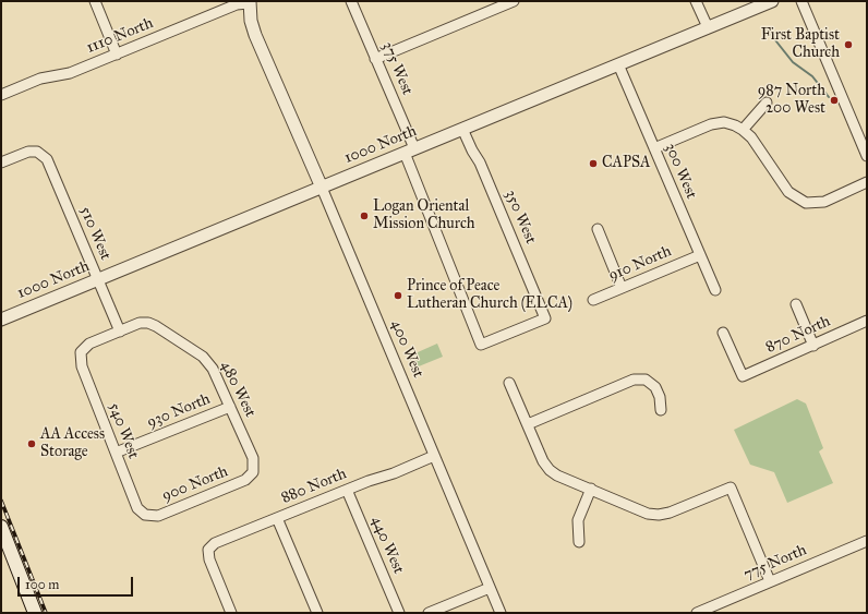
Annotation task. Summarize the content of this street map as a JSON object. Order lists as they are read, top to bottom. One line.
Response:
{"streets":{"street":["1110 North","375 West","1000 North","300 West","350 West","510 West","910 North","870 North","400 West","480 West","930 North","540 West","900 North","880 North","440 West","775 North"]},"crossings":[["1110 North","400 West"],["375 West","1000 North"],["375 West","350 West"],["1000 North","300 West"],["1000 North","350 West"],["1000 North","510 West"],["1000 North","400 West"],["300 West","910 North"],["510 West","480 West"],["510 West","540 West"],["400 West","880 North"],["480 West","930 North"],["480 West","540 West"],["480 West","900 North"],["930 North","540 West"],["540 West","900 North"],["880 North","440 West"]],"places":["First Baptist Church","987 North 200 West","CAPSA","Logan Oriental Mission Church","Prince of Peace Lutheran Church (ELCA)","AA Access Storage"],"scale_bar":"100 m"}
